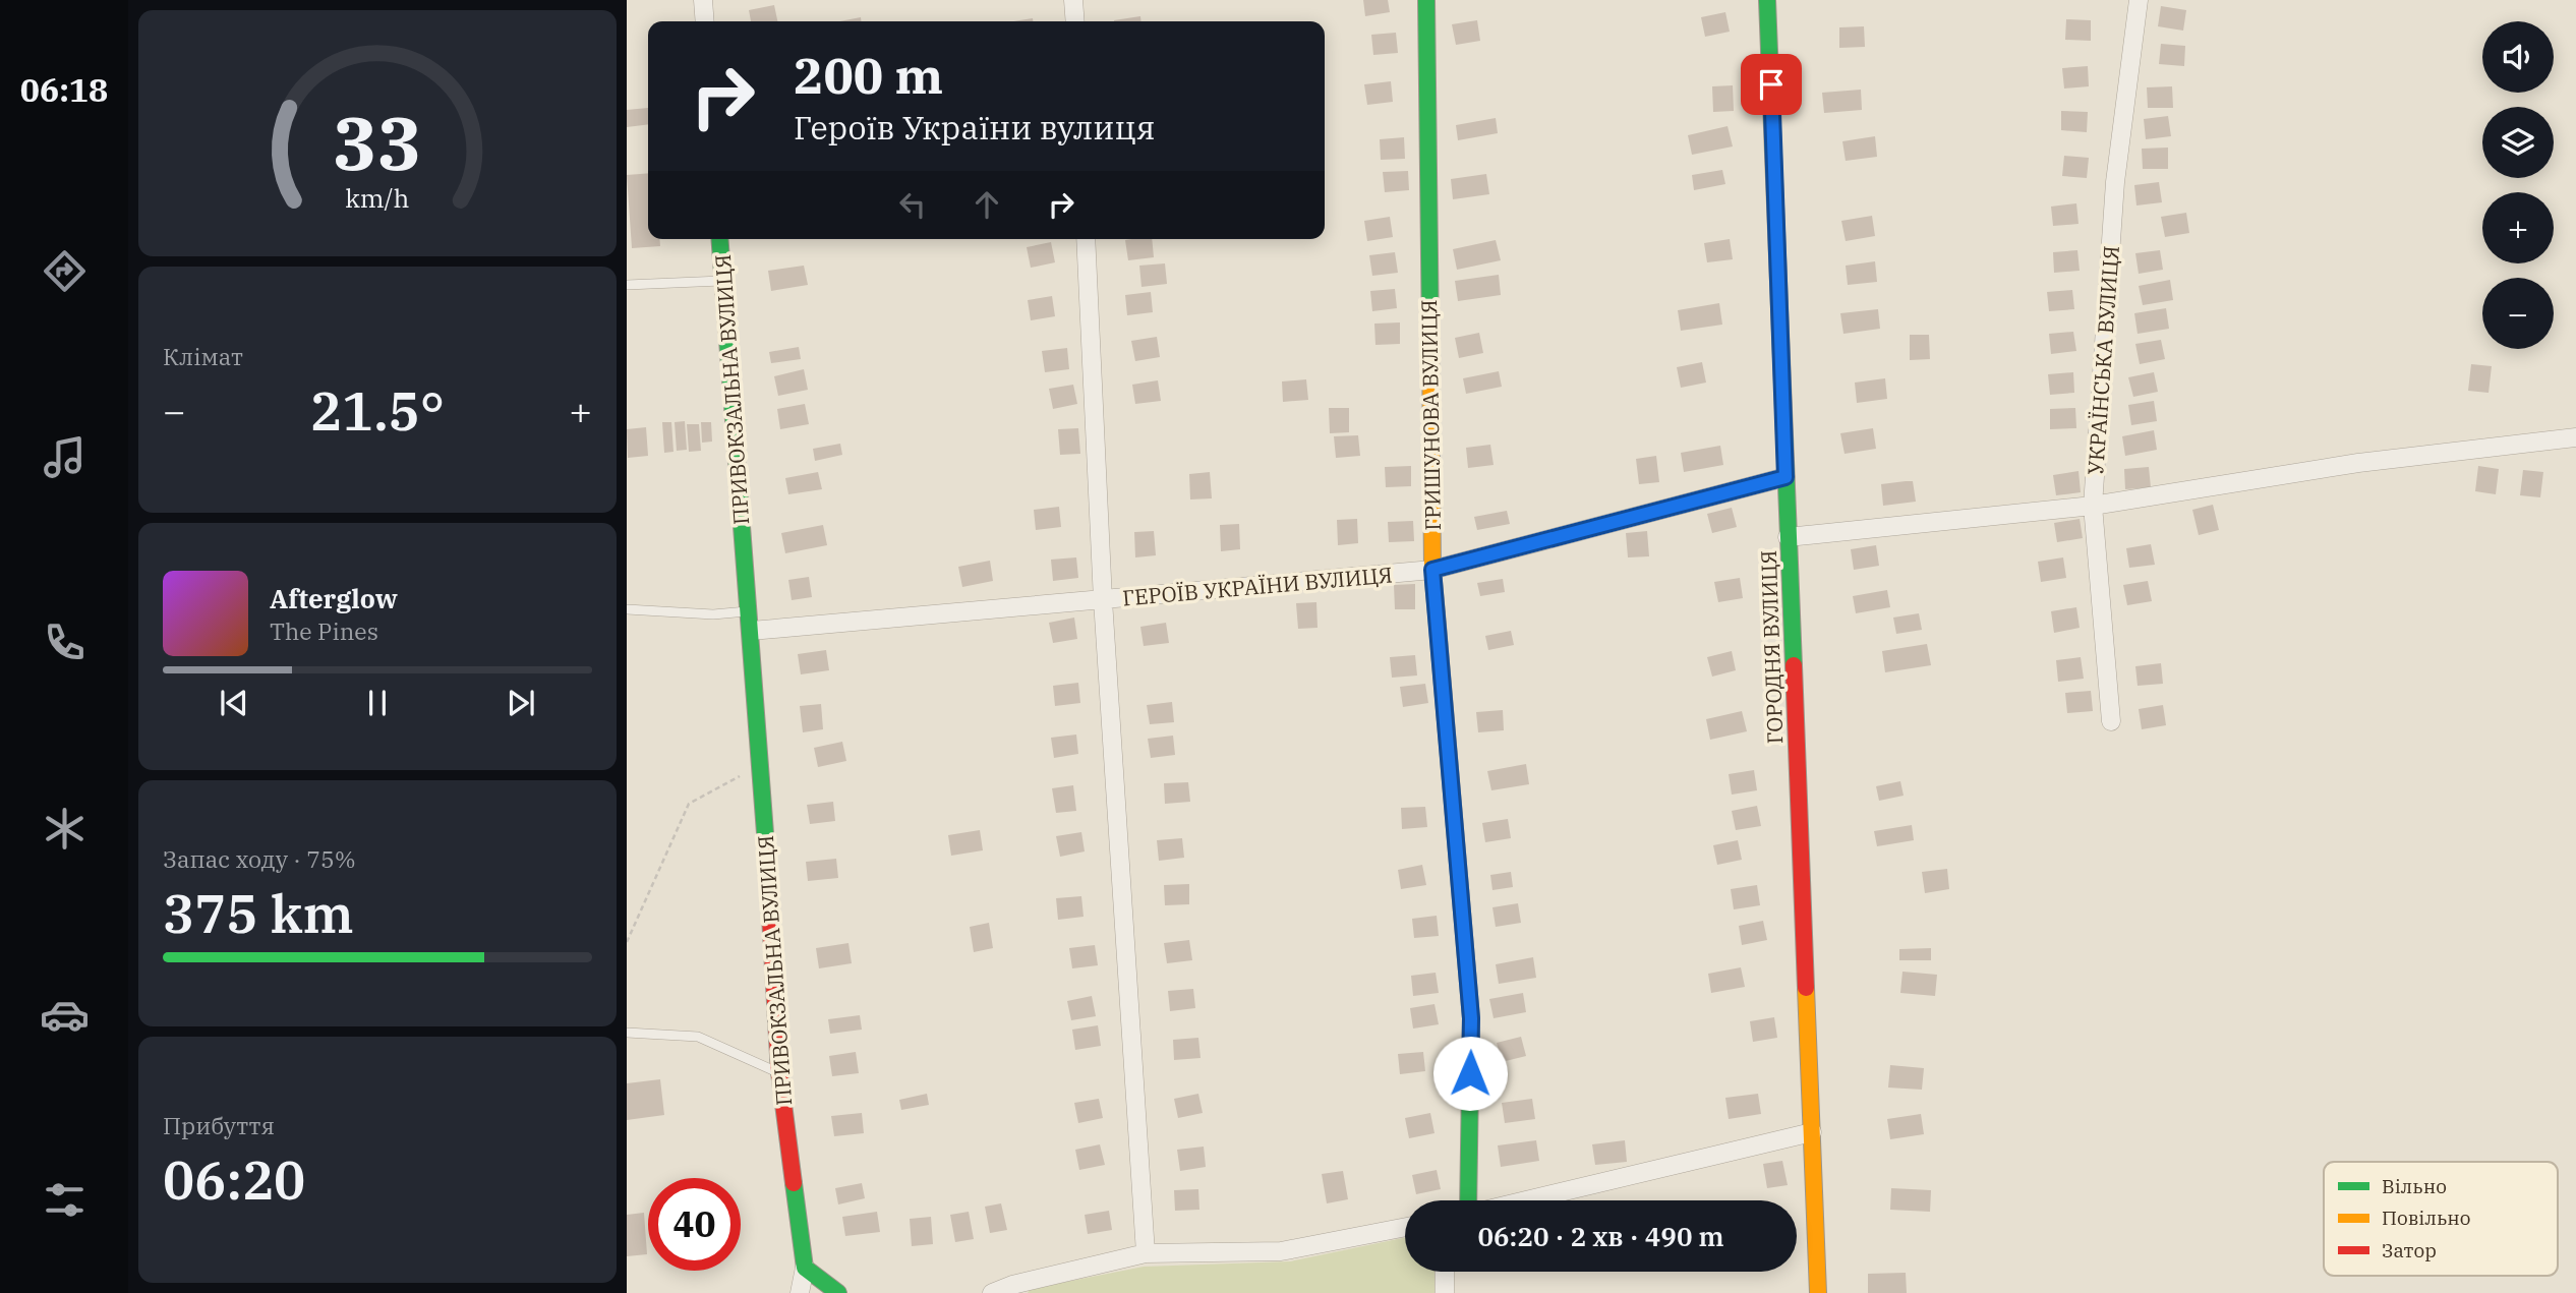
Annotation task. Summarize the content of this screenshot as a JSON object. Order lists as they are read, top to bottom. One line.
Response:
{"streets":{"street":["УКРАЇНСЬКА ВУЛИЦЯ","ПРИВОКЗАЛЬНА ВУЛИЦЯ","ГРИШУНОВА ВУЛИЦЯ","ГЕРОЇВ УКРАЇНИ ВУЛИЦЯ","ГОРОДНЯ ВУЛИЦЯ"]},"crossings":[["ГРИШУНОВА ВУЛИЦЯ","ГЕРОЇВ УКРАЇНИ ВУЛИЦЯ"],["ГЕРОЇВ УКРАЇНИ ВУЛИЦЯ","ГОРОДНЯ ВУЛИЦЯ"]],"legend":["Вільно","Повільно","Затор"],"page":{"tabs":"06:18","map_buttons":["+","−"],"turn":["200 m","Героїв України вулиця"],"tile":["Клімат",["Запас ходу · 75%","375 km"],["Прибуття","06:20"]],"heat":["−","21.5°","+"],"song":["Afterglow","The Pines"],"limit":"40","trip":"06:20 · 2 хв · 490 m","gauge":["33","km/h"]}}
